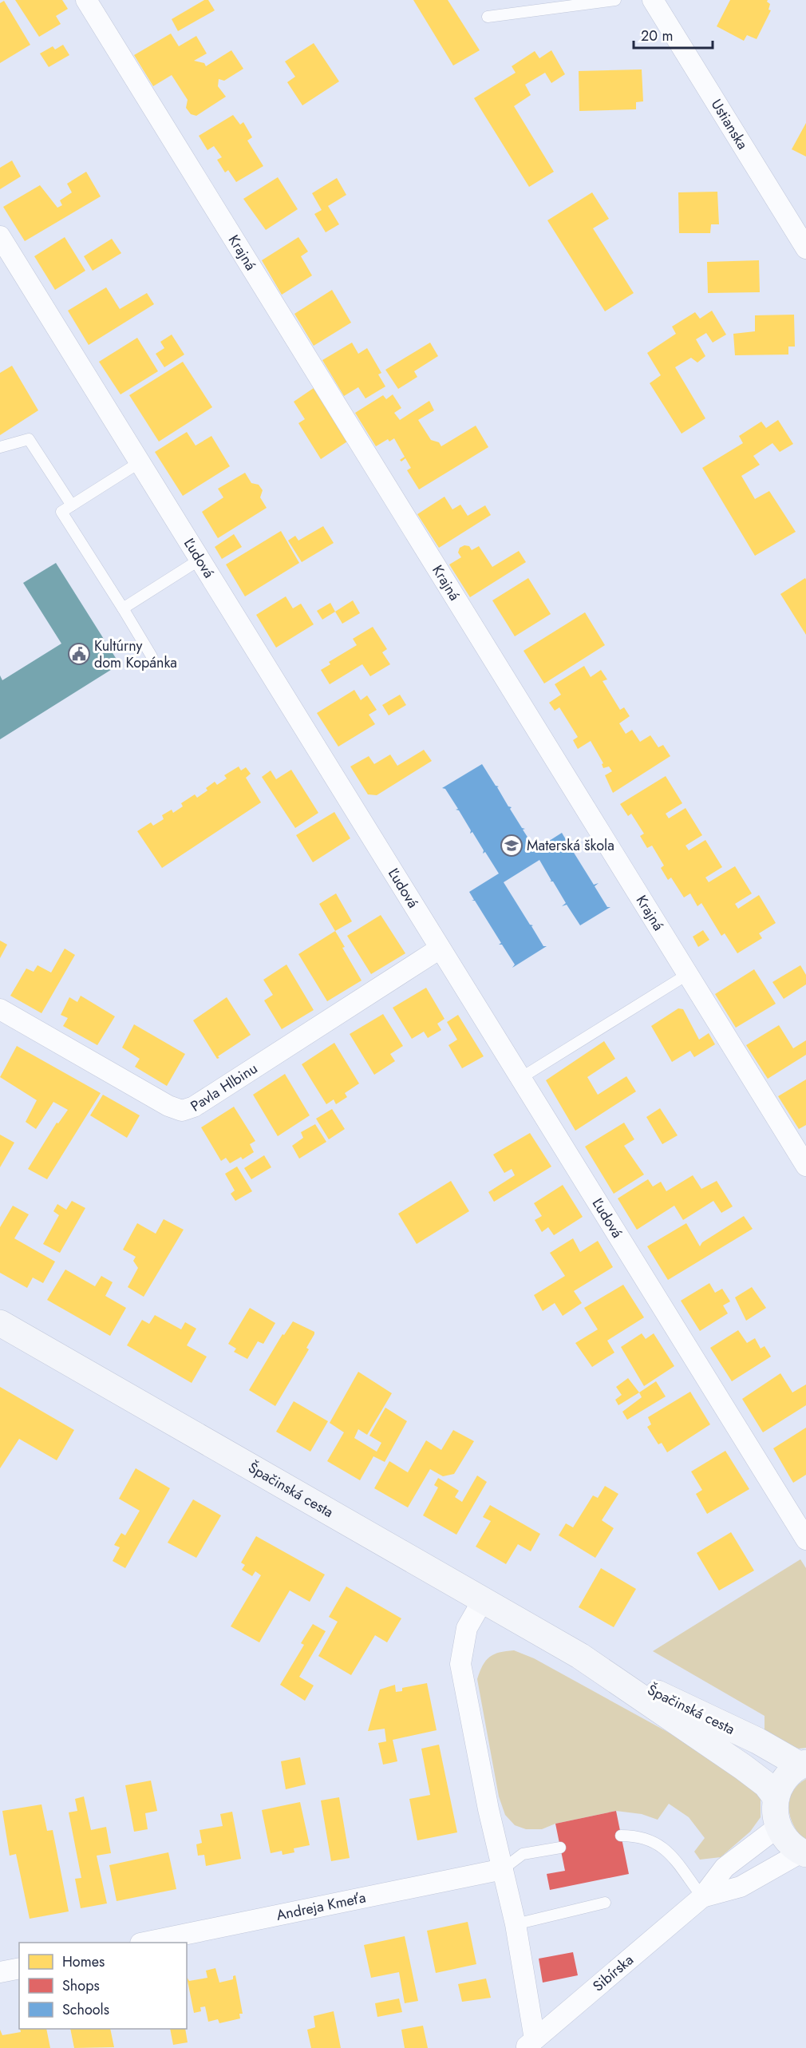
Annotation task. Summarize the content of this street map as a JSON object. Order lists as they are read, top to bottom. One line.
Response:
{"streets":{"street":["Ustianska","Krajná","Ľudová","Pavla Hlbinu","Špačinská cesta","Andreja Kmeťa","Sibírska"]},"crossings":[["Ľudová","Pavla Hlbinu"]],"places":{"public building":["Kultúrny dom Kopánka"],"school or university":["Materská škola"]},"legend":["Homes","Shops","Schools"],"scale_bar":"20 m"}
